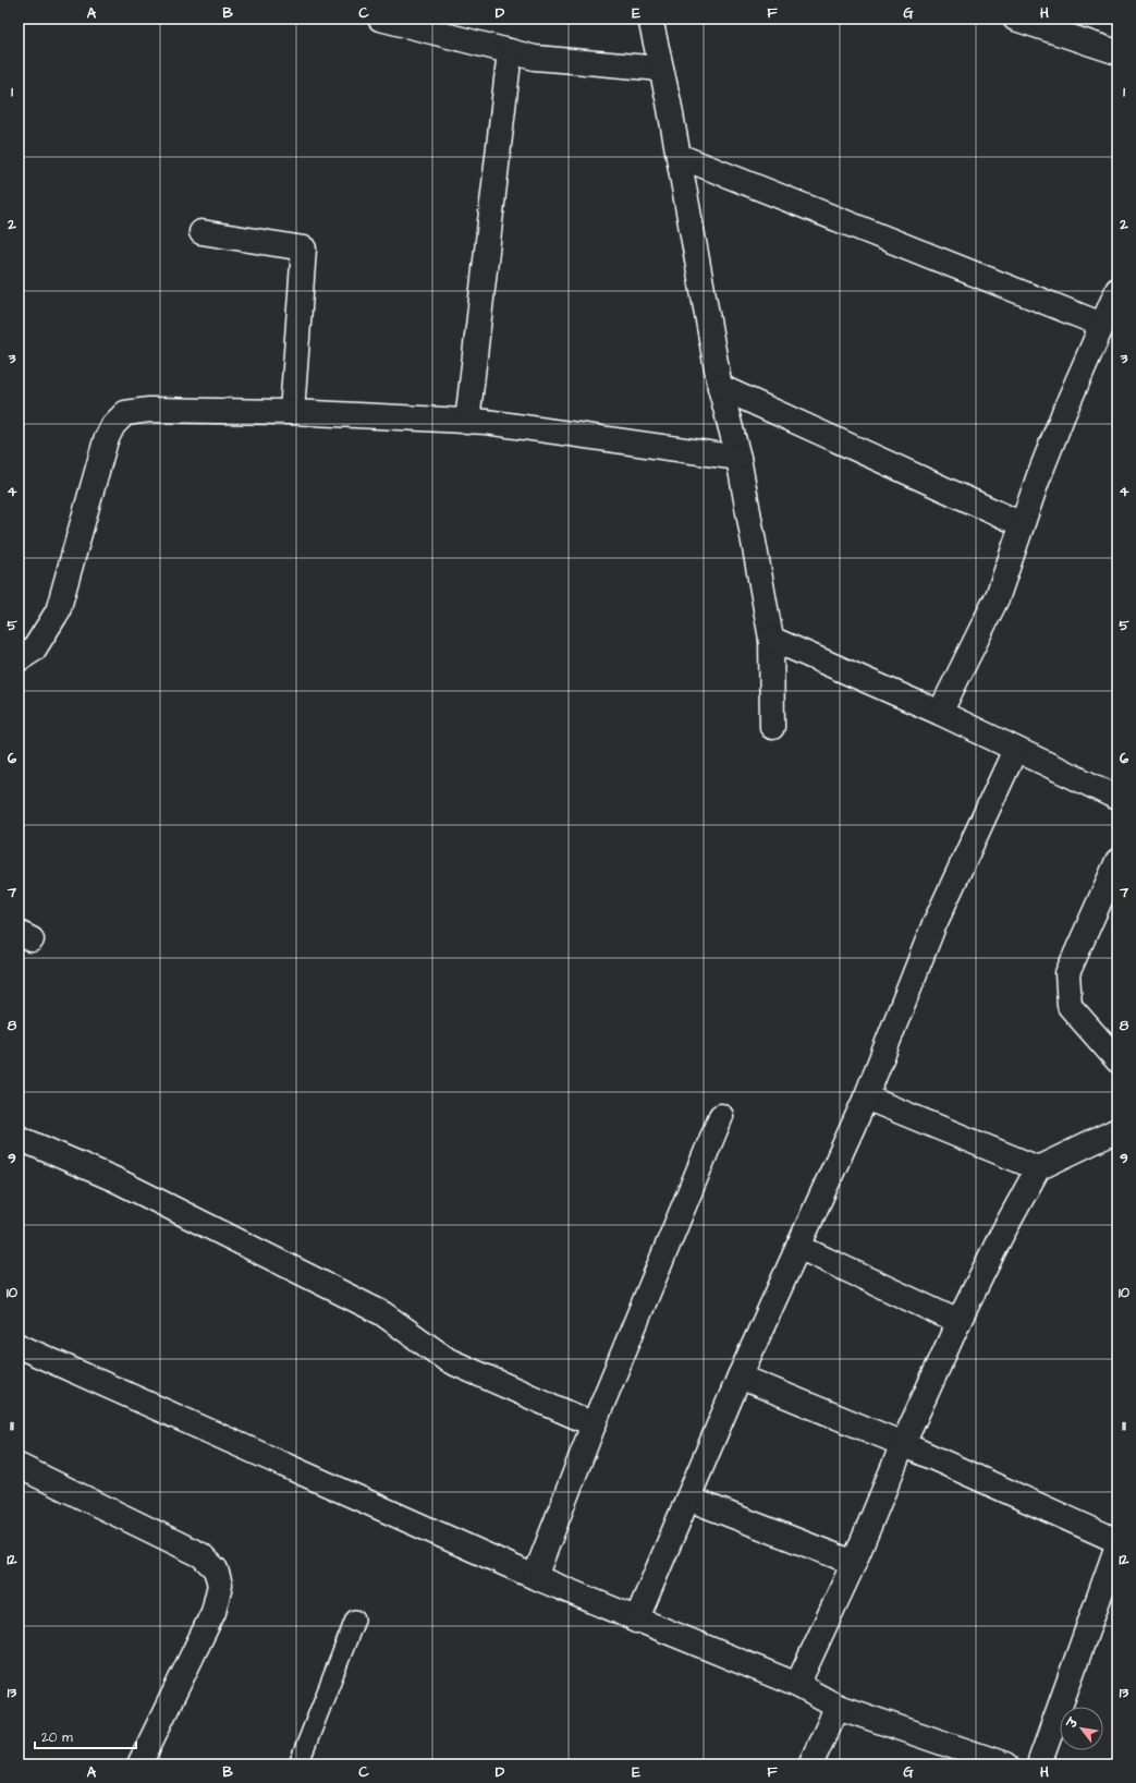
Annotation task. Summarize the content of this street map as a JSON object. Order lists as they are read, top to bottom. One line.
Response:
{"scale_bar":"20 m","north":"top left","grid":{"columns":["A","B","C","D","E","F","G","H"],"rows":["1","2","3","4","5","6","7","8","9","10","11","12","13"]}}
